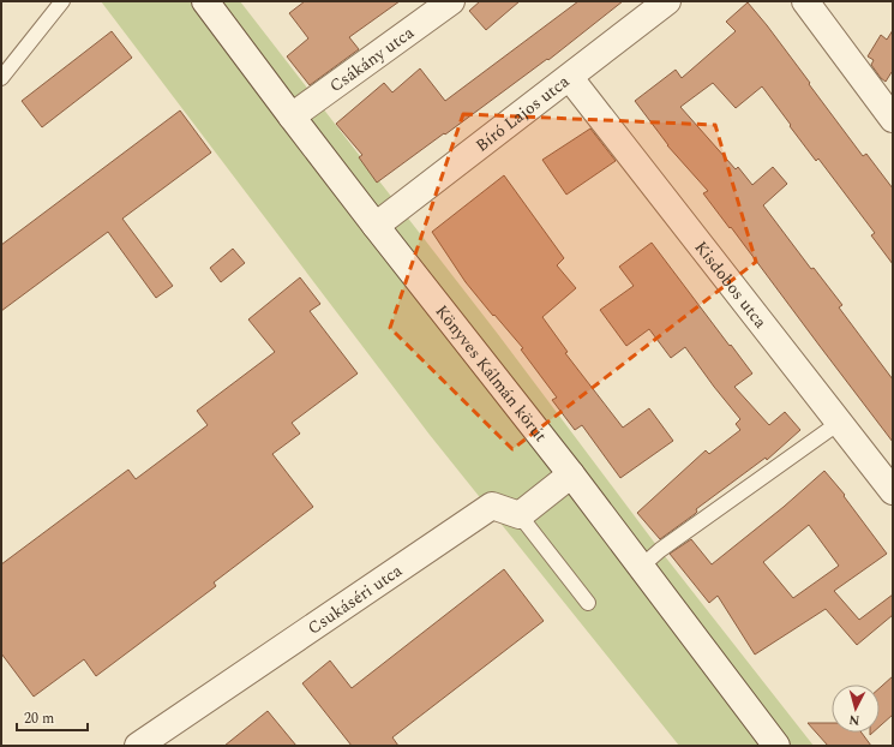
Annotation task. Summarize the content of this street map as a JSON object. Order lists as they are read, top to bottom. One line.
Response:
{"streets":{"street":["Csákány utca","Bíró Lajos utca","Kisdobos utca","Könyves Kálmán körút","Csukáséri utca"]},"crossings":[["Csákány utca","Könyves Kálmán körút"],["Bíró Lajos utca","Kisdobos utca"],["Bíró Lajos utca","Könyves Kálmán körút"]],"scale_bar":"20 m","north":"bottom"}
